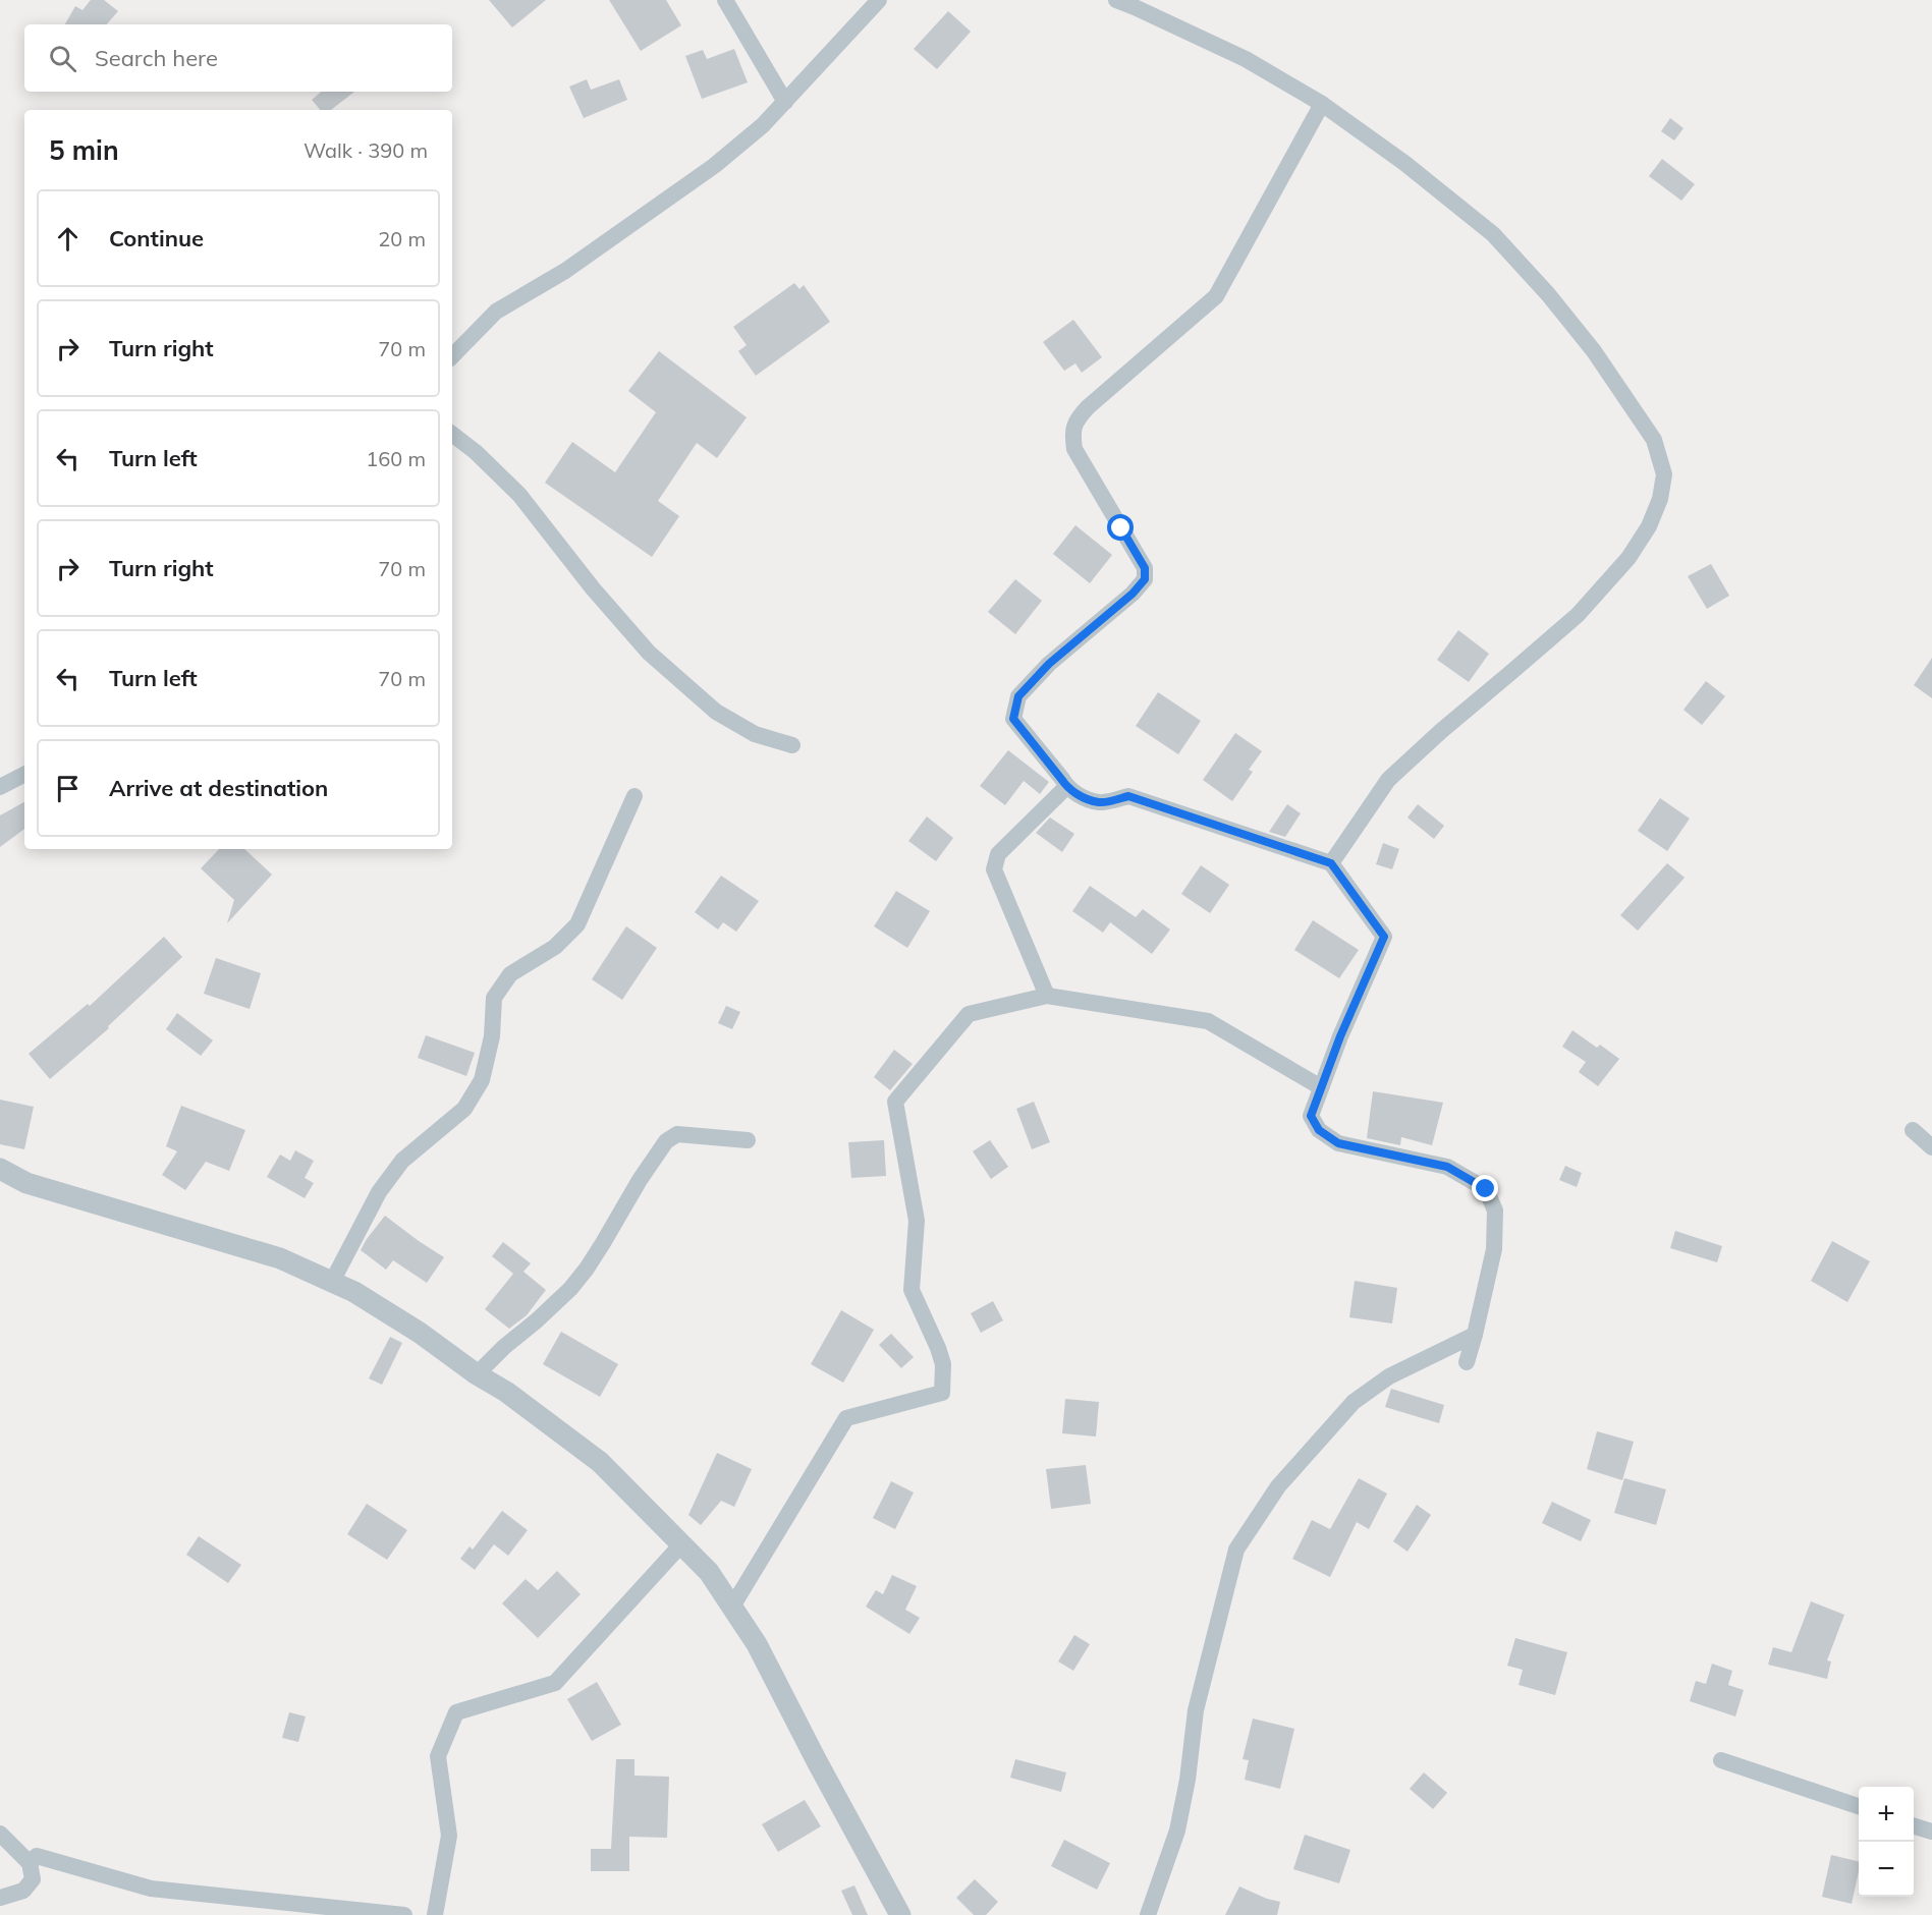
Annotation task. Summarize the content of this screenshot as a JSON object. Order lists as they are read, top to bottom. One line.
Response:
{"page":{"search":"Search here","heading":["5 min","Walk · 390 m"],"list":[["Continue","20 m"],["Turn right","70 m"],["Turn left","160 m"],["Turn right","70 m"],["Turn left","70 m"],"Arrive at destination"],"map_buttons":["+","−"]}}
